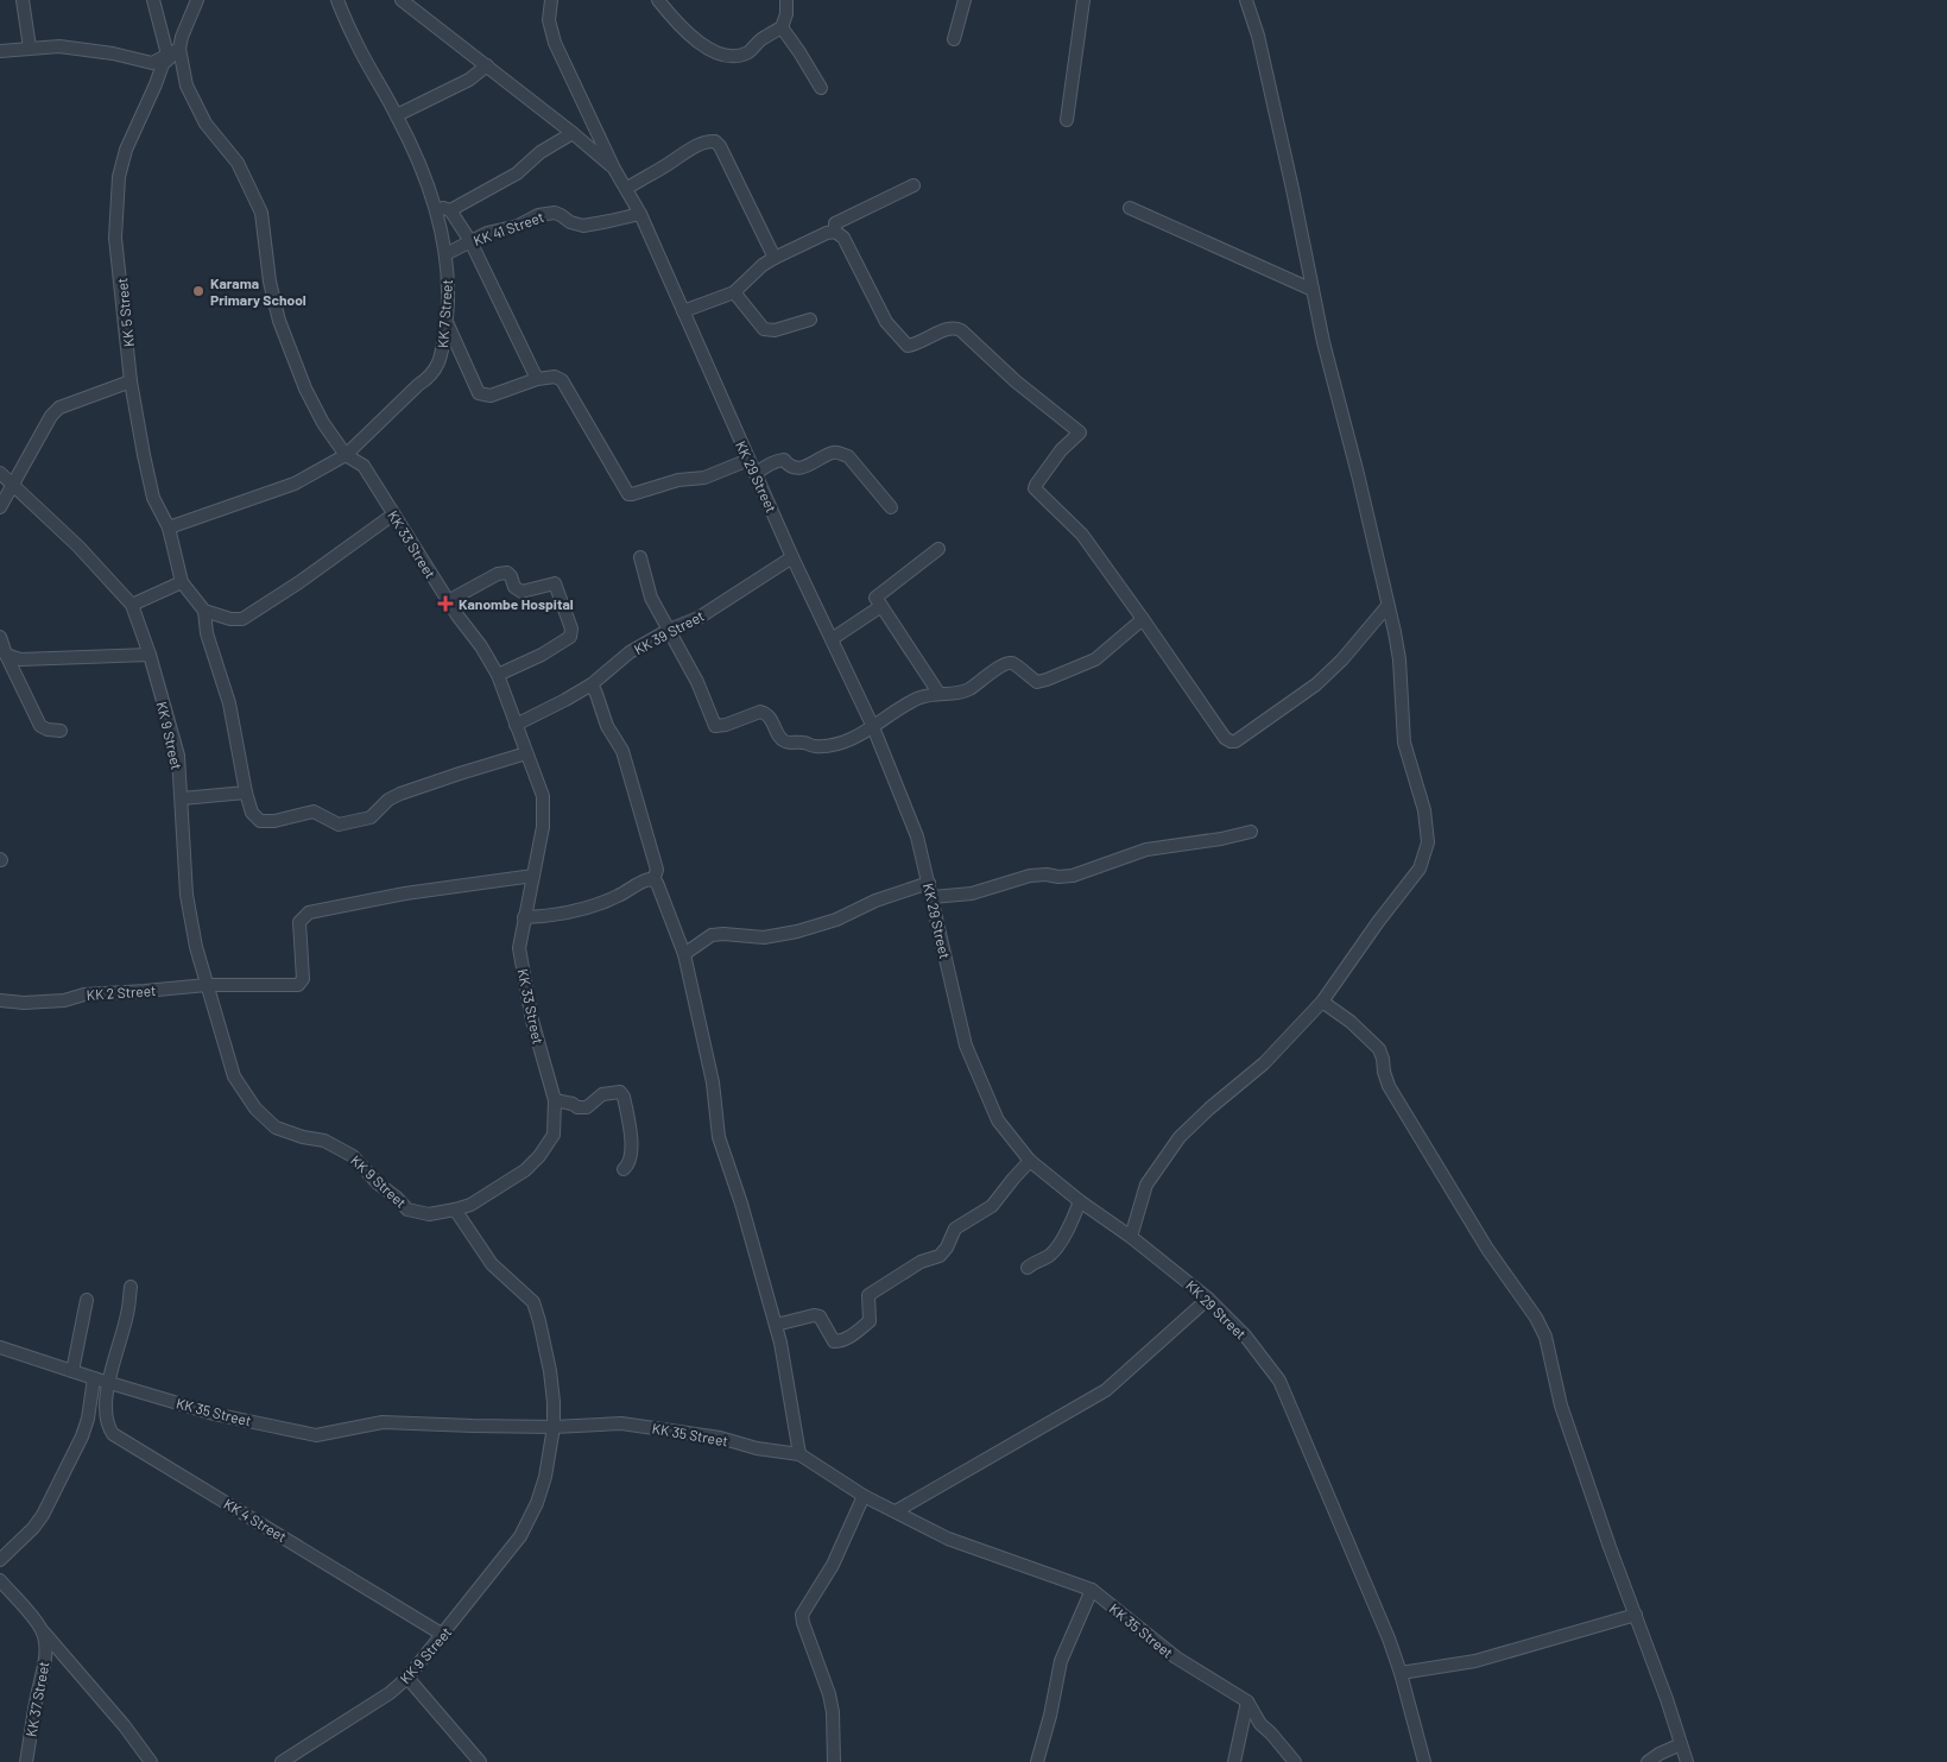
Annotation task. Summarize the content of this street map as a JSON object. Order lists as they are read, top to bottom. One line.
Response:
{"streets":{"street":["KK 41 Street","KK 5 Street","KK 7 Street","KK 29 Street","KK 33 Street","KK 39 Street","KK 9 Street","KK 2 Street","KK 35 Street","KK 4 Street","KK 37 Street"]},"crossings":[["KK 41 Street","KK 7 Street"],["KK 41 Street","KK 29 Street"],["KK 5 Street","KK 7 Street"],["KK 5 Street","KK 33 Street"],["KK 7 Street","KK 33 Street"],["KK 29 Street","KK 39 Street"],["KK 33 Street","KK 39 Street"],["KK 33 Street","KK 9 Street"],["KK 33 Street","KK 2 Street"],["KK 9 Street","KK 2 Street"],["KK 9 Street","KK 35 Street"],["KK 9 Street","KK 4 Street"],["KK 35 Street","KK 4 Street"]],"places":{"other":["Karama Primary School"],"health":["Kanombe Hospital"]}}
